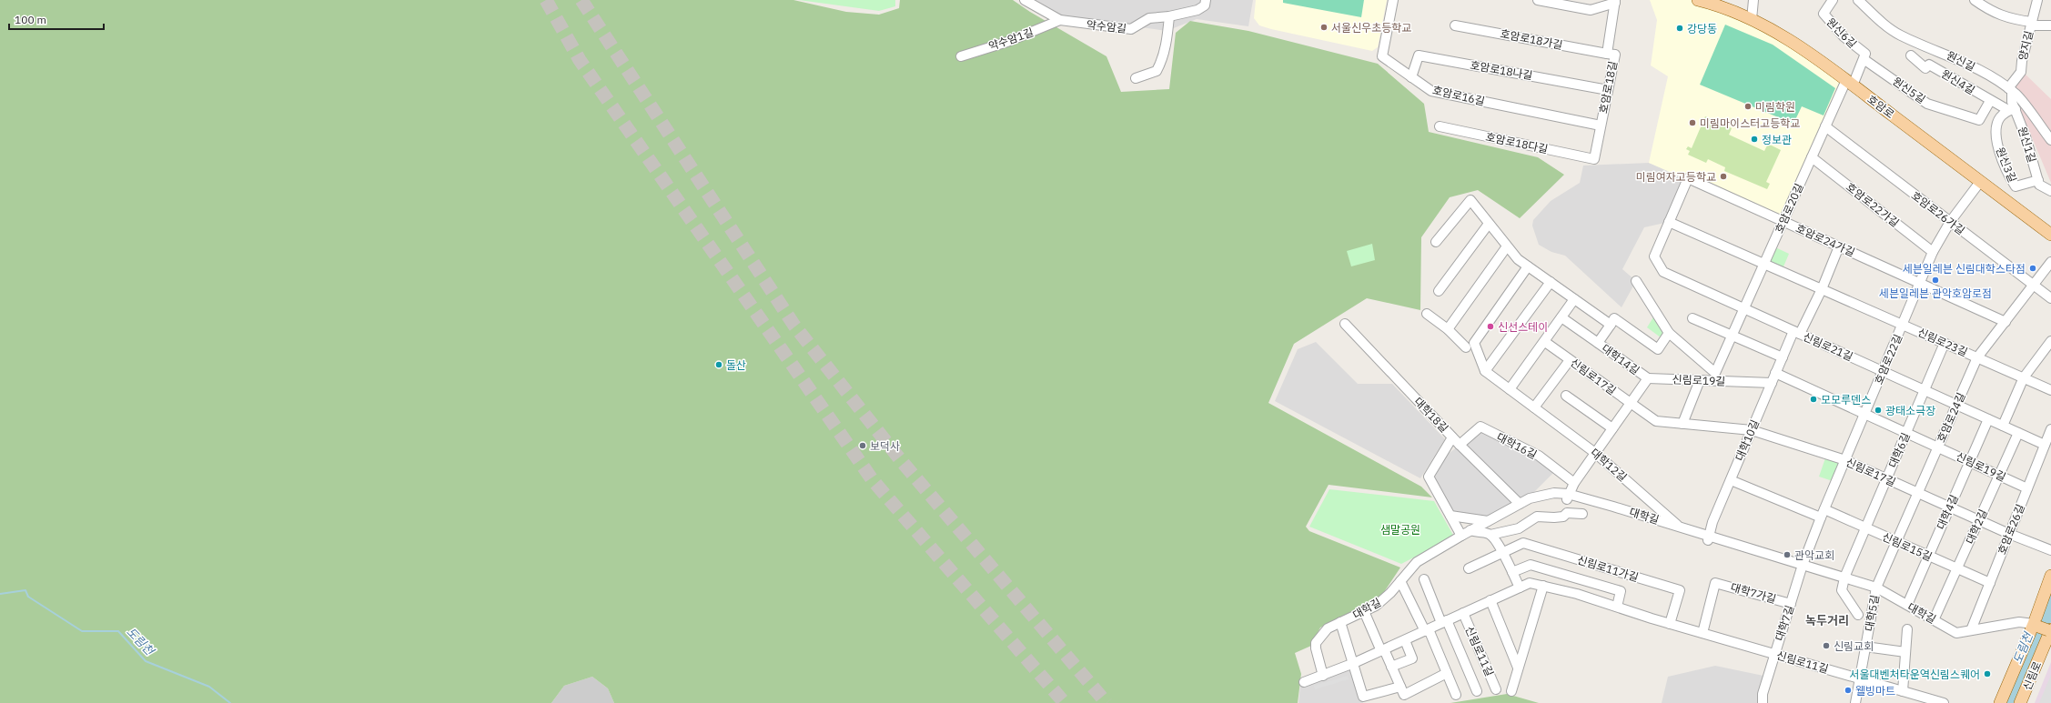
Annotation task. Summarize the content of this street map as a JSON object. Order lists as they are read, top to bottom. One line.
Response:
{"streets":{"main road":["호암로","신림로"],"street":["약수암길","원신6길","약수암1길","호암로18가길","양지길","원신길","호암로18나길","원신4길","호암로18길","원신5길","호암로16길","호암로18다길","원신1길","원신3길","호암로22가길","호암로20길","호암로26가길","호암로24가길","신림로23길","신림로21길","대학14길","호암로22길","신림로17길","신림로19길","대학18길","호암로24길","대학10길","대학16길","대학6길","대학12길","대학4길","대학길","대학2길","호암로26길","신림로15길","신림로11가길","대학7가길","대학5길","대학7길","신림로11길"]},"crossings":[["약수암길","약수암1길"],["원신6길","원신5길"],["원신6길","호암로"],["원신6길","호암로20길"],["호암로18가길","호암로18길"],["양지길","원신길"],["양지길","원신1길"],["원신길","원신1길"],["호암로18나길","호암로18길"],["호암로18나길","호암로16길"],["원신4길","원신5길"],["원신4길","원신1길"],["원신4길","원신3길"],["호암로18길","호암로16길"],["호암로18길","호암로18다길"],["호암로","호암로20길"],["호암로","호암로22길"],["원신1길","원신3길"],["호암로22가길","호암로20길"],["호암로22가길","호암로22길"],["호암로20길","호암로26가길"],["호암로20길","호암로24가길"],["호암로20길","신림로23길"],["호암로20길","신림로21길"],["호암로20길","신림로19길"],["호암로26가길","호암로22길"],["호암로26가길","호암로24길"],["호암로24가길","신림로23길"],["호암로24가길","신림로21길"],["호암로24가길","호암로22길"],["호암로24가길","호암로24길"],["신림로23길","신림로21길"],["신림로23길","호암로22길"],["신림로23길","호암로24길"],["신림로23길","대학6길"],["신림로21길","호암로22길"],["신림로21길","호암로24길"],["신림로21길","대학10길"],["신림로21길","대학6길"],["신림로21길","대학4길"],["신림로21길","대학2길"],["신림로21길","호암로26길"],["대학14길","신림로17길"],["대학14길","신림로19길"],["대학14길","대학16길"],["대학14길","대학12길"],["대학14길","대학길"],["호암로22길","신림로17길"],["호암로22길","신림로19길"],["호암로22길","대학길"],["호암로22길","신림로15길"],["호암로22길","대학7길"],["신림로17길","호암로24길"],["신림로17길","대학10길"],["신림로17길","대학6길"],["신림로17길","대학4길"],["신림로17길","대학2길"],["신림로17길","호암로26길"],["신림로19길","호암로24길"],["신림로19길","대학10길"],["신림로19길","대학6길"],["신림로19길","대학4길"],["신림로19길","대학2길"],["신림로19길","호암로26길"],["대학18길","대학16길"],["대학18길","대학길"],["호암로24길","대학길"],["호암로24길","신림로15길"],["호암로24길","대학5길"],["대학10길","대학길"],["대학10길","신림로15길"],["대학6길","대학길"],["대학6길","신림로15길"],["대학12길","대학길"],["대학4길","대학길"],["대학4길","신림로15길"],["대학길","대학2길"],["대학길","호암로26길"],["대학길","대학5길"],["대학길","대학7길"],["대학길","신림로11길"],["대학길","신림로"],["대학2길","신림로15길"],["호암로26길","신림로15길"],["신림로11가길","신림로11길"],["대학7가길","대학7길"],["대학7가길","신림로11길"],["대학5길","신림로11길"],["대학7길","신림로11길"]],"districts":["녹두거리"],"water":["도림천"],"parks":["샘말공원"],"places":["서울신우초등학교","강당동","미림학원","미림마이스터고등학교","정보관","미림여자고등학교","세븐일레븐 신림대학스타점","세븐일레븐 관악호암로점","신선스테이","돌산","모모루덴스","광태소극장","보덕사","관악교회","신림교회","서울대벤처타운역신림스퀘어","웰빙마트"],"scale_bar":"100 m"}
